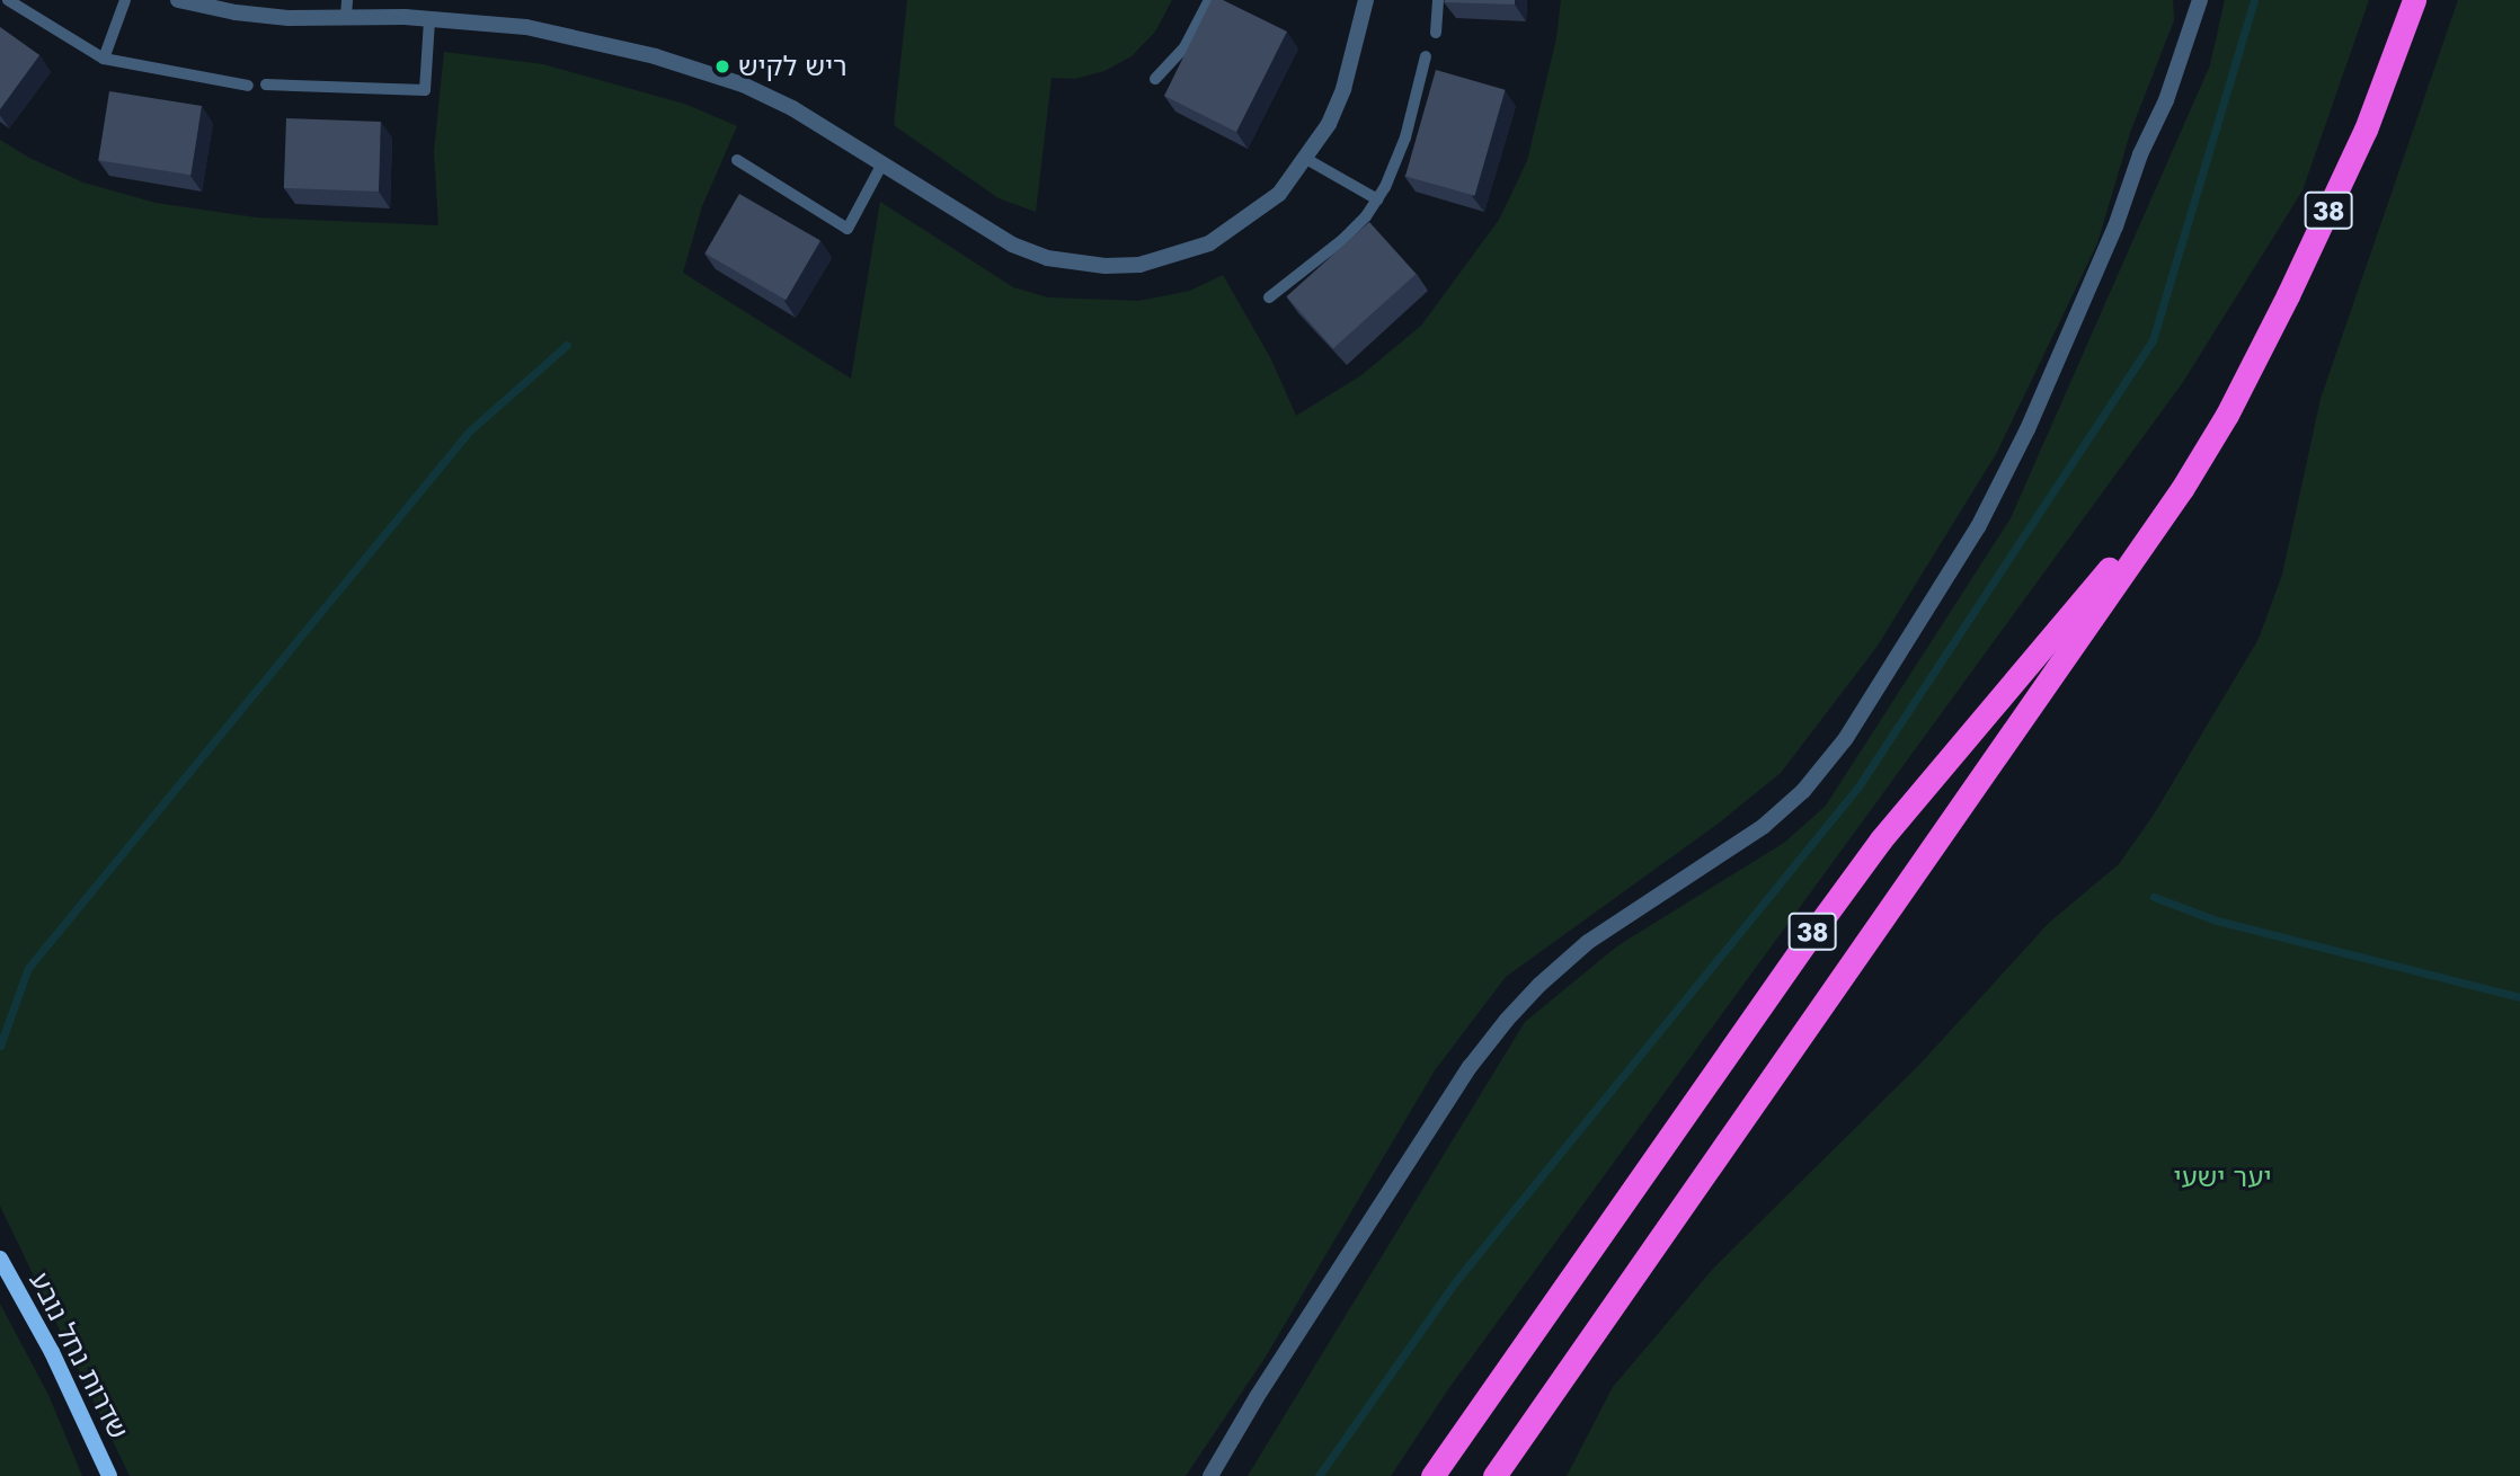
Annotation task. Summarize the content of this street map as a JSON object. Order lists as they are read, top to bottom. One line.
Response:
{"streets":{"highway":["38"],"main road":["שדרות נחל נובע"]},"parks":["יער ישעי"],"places":["ריש לקיש"]}
